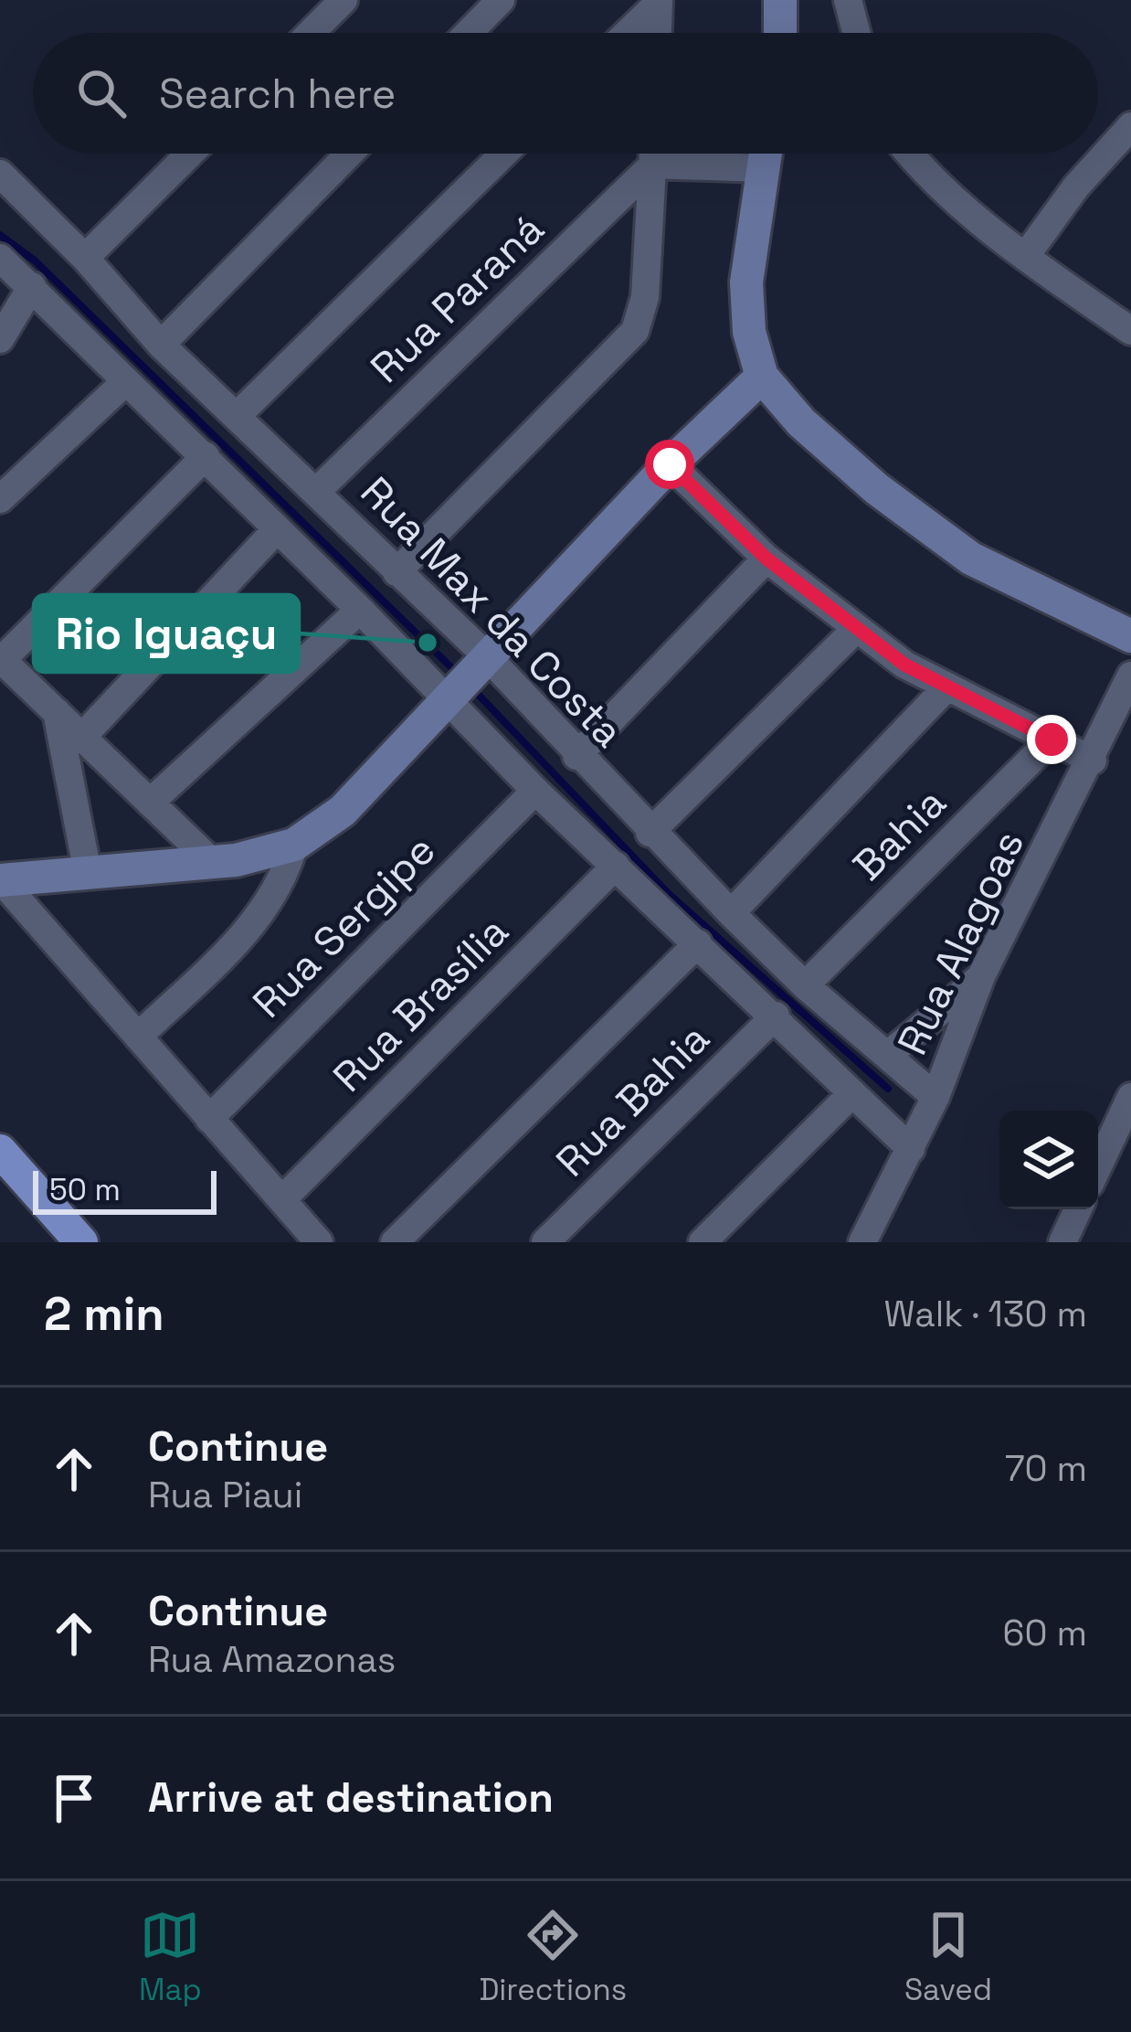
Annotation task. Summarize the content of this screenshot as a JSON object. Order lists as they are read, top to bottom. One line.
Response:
{"streets":{"street":["Rua Paraná","Rua Max da Costa","Bahia","Rua Sergipe","Rua Alagoas","Rua Brasília","Rua Bahia"]},"crossings":[["Rua Paraná","Rua Max da Costa"],["Rua Max da Costa","Bahia"],["Rua Max da Costa","Rua Alagoas"]],"places":["Rio Iguaçu"],"scale_bar":"50 m","page":{"search":"Search here","scale":"50 m","heading":["2 min","Walk · 130 m"],"list":[["Continue","Rua Piaui","70 m"],["Continue","Rua Amazonas","60 m"],"Arrive at destination"],"nav":["Map","Directions","Saved"]}}
